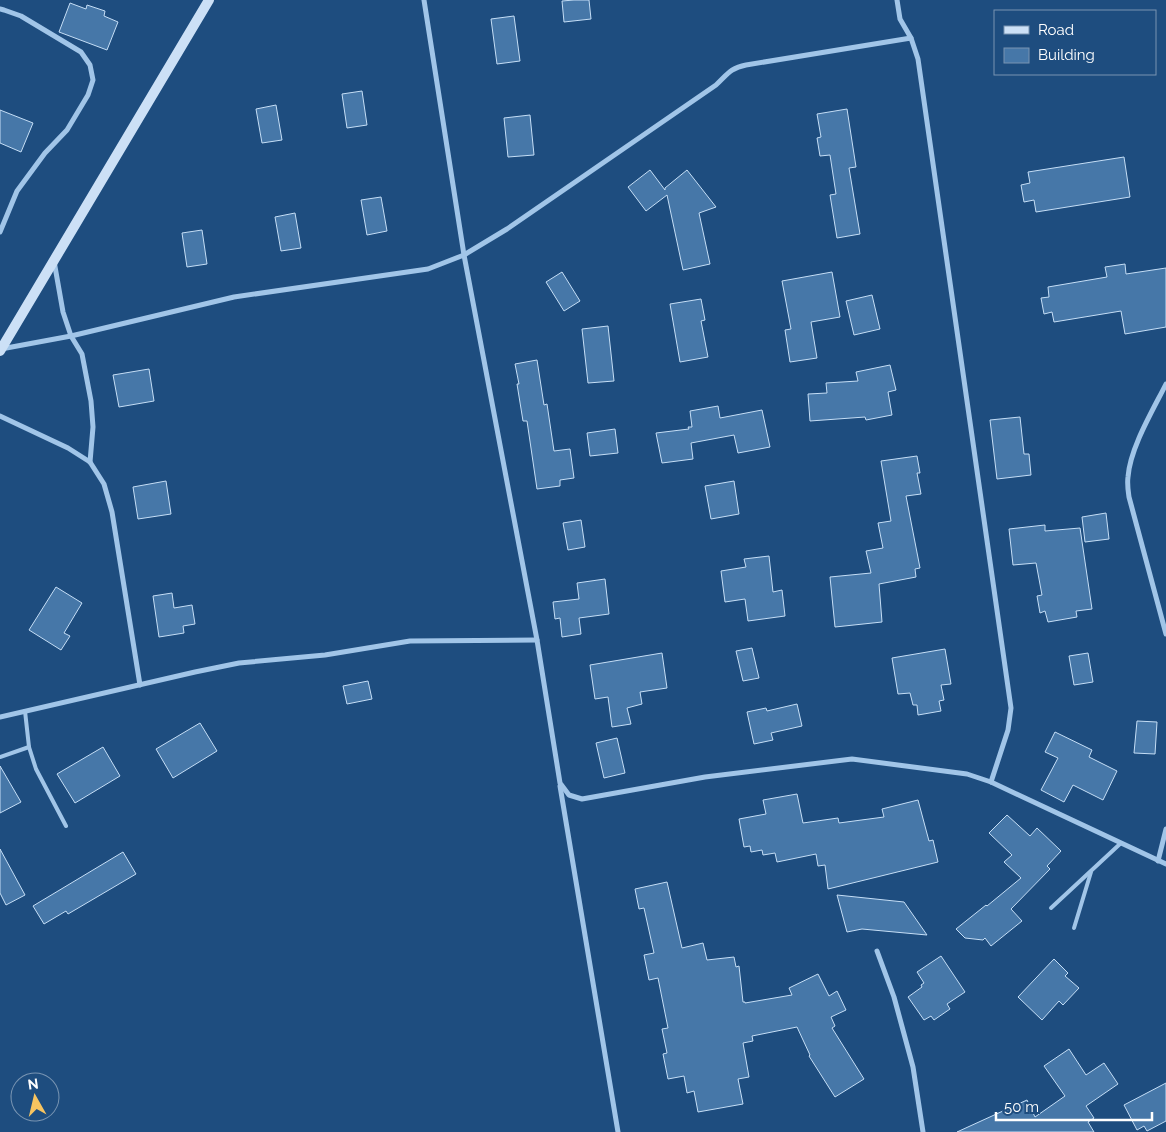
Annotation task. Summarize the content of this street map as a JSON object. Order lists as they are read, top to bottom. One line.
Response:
{"legend":["Road","Building"],"scale_bar":"50 m","north":"top"}
